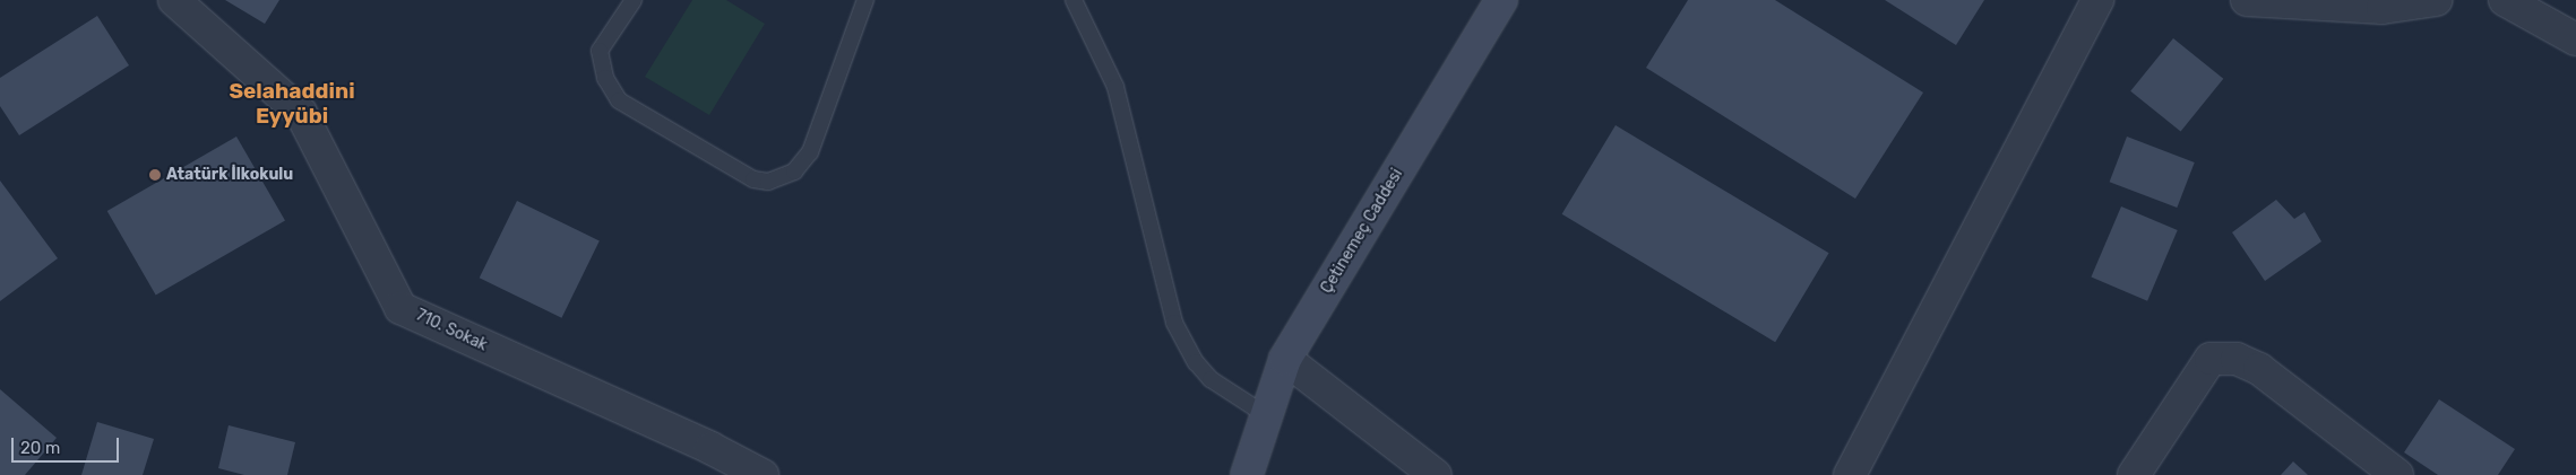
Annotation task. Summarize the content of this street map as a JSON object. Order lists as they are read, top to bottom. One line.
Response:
{"streets":{"main road":["Çetinemeç Caddesi"],"street":["710. Sokak"]},"districts":["Selahaddini Eyyübi"],"places":["Atatürk İlkokulu"],"scale_bar":"20 m"}
